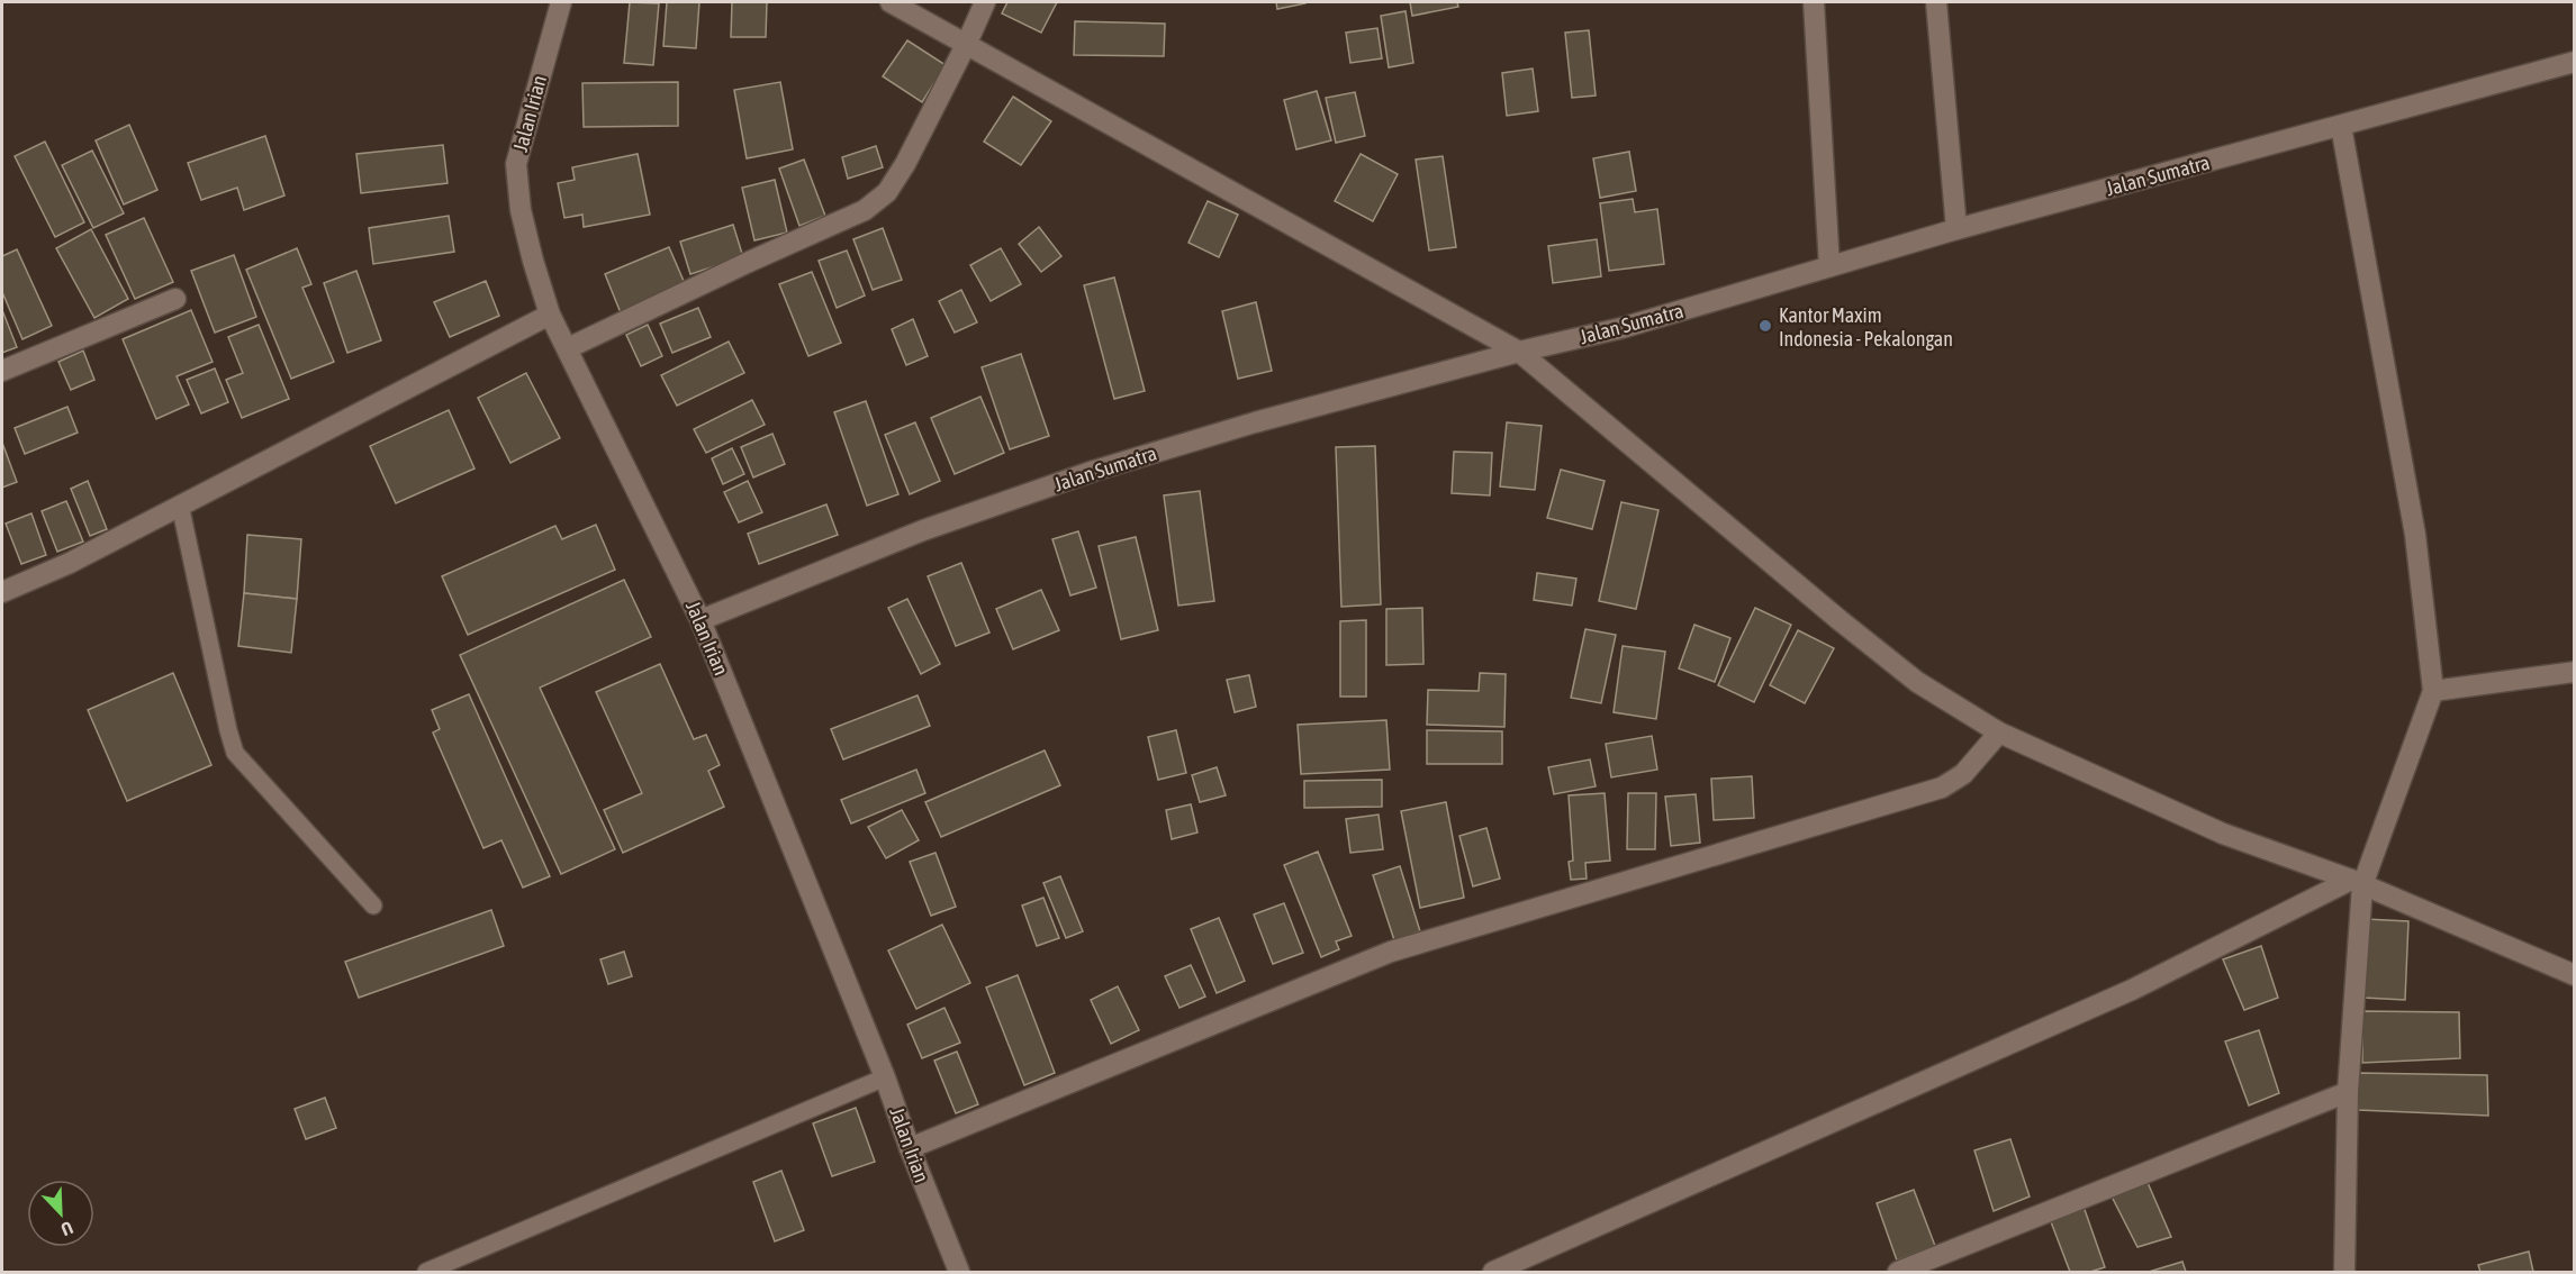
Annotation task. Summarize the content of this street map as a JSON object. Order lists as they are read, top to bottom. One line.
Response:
{"streets":{"street":["Jalan Irian","Jalan Sumatra"]},"crossings":[["Jalan Irian","Jalan Sumatra"]],"places":["Kantor Maxim Indonesia - Pekalongan"],"north":"bottom right"}
